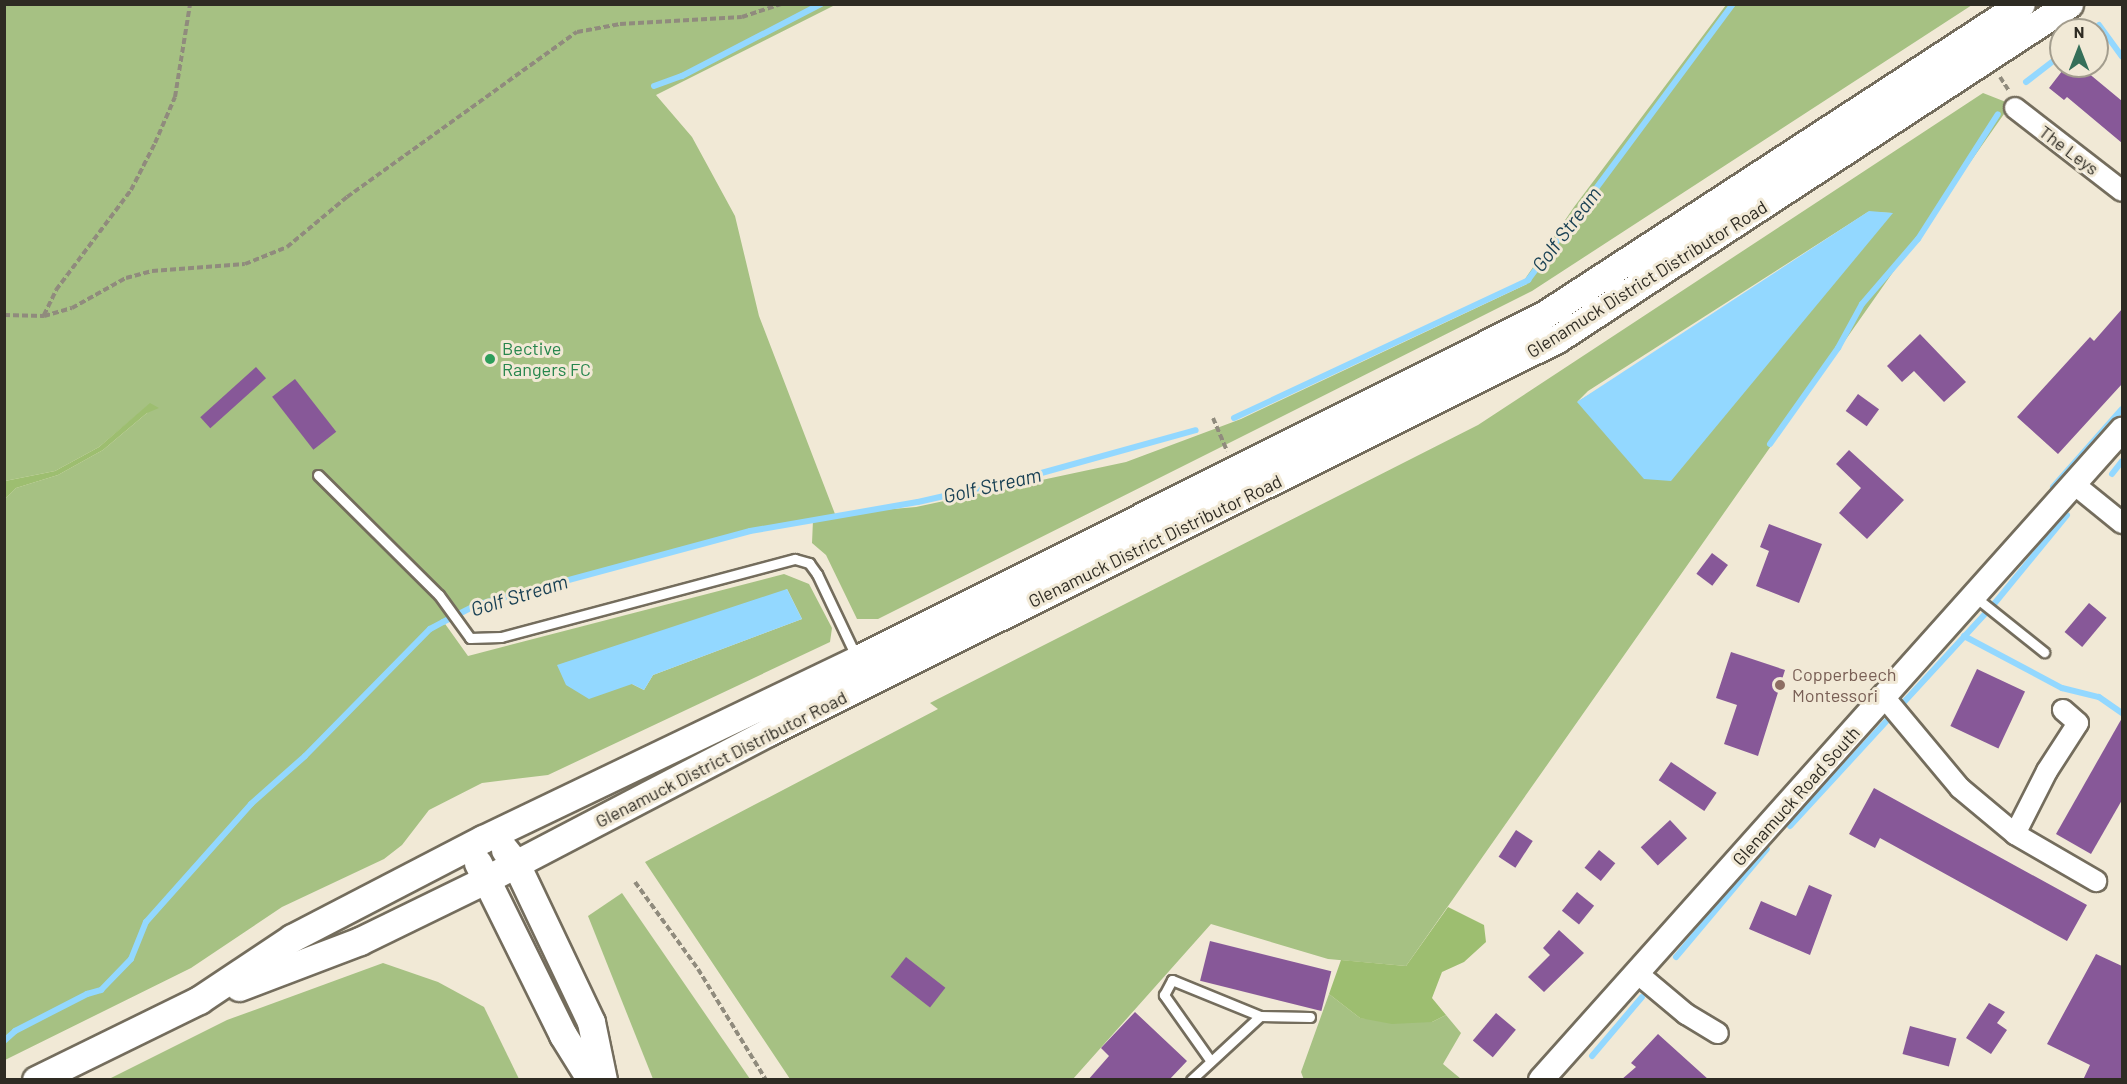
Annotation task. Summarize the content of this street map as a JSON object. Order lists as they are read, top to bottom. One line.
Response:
{"streets":{"main road":["Glenamuck District Distributor Road"],"street":["The Leys","Glenamuck Road South"]},"water":["Golf Stream"],"places":["Bective Rangers FC","Copperbeech Montessori"],"north":"top"}
